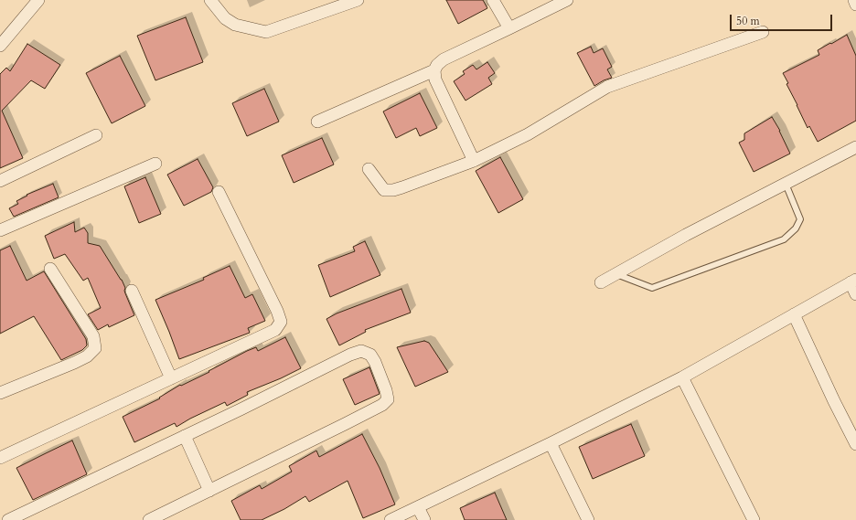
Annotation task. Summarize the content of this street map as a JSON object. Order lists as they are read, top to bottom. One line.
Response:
{"scale_bar":"50 m"}
